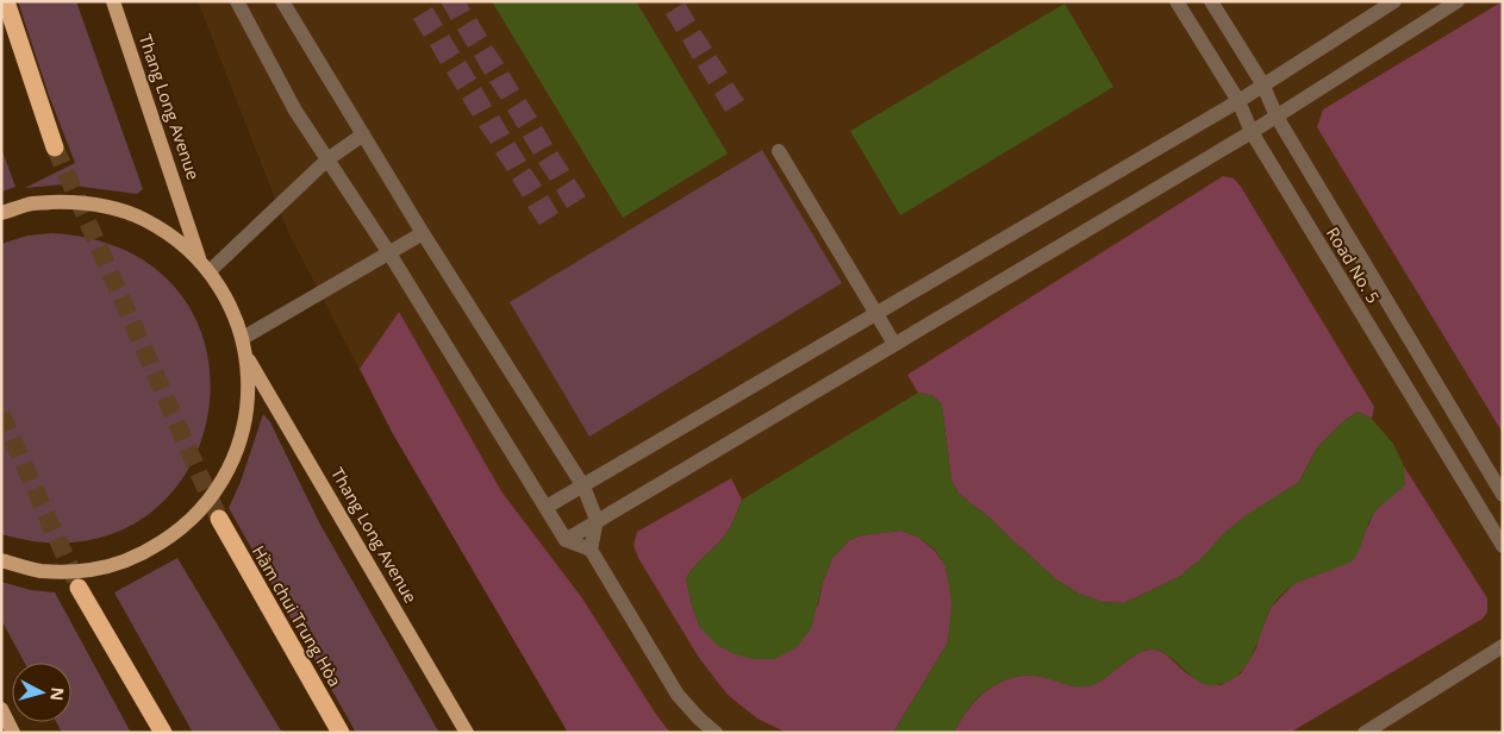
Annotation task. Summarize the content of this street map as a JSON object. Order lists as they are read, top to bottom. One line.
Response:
{"streets":{"highway":["Hầm chui Trung Hòa"],"main road":["Thang Long Avenue"],"lane":["Road No. 5"]},"north":"right"}
